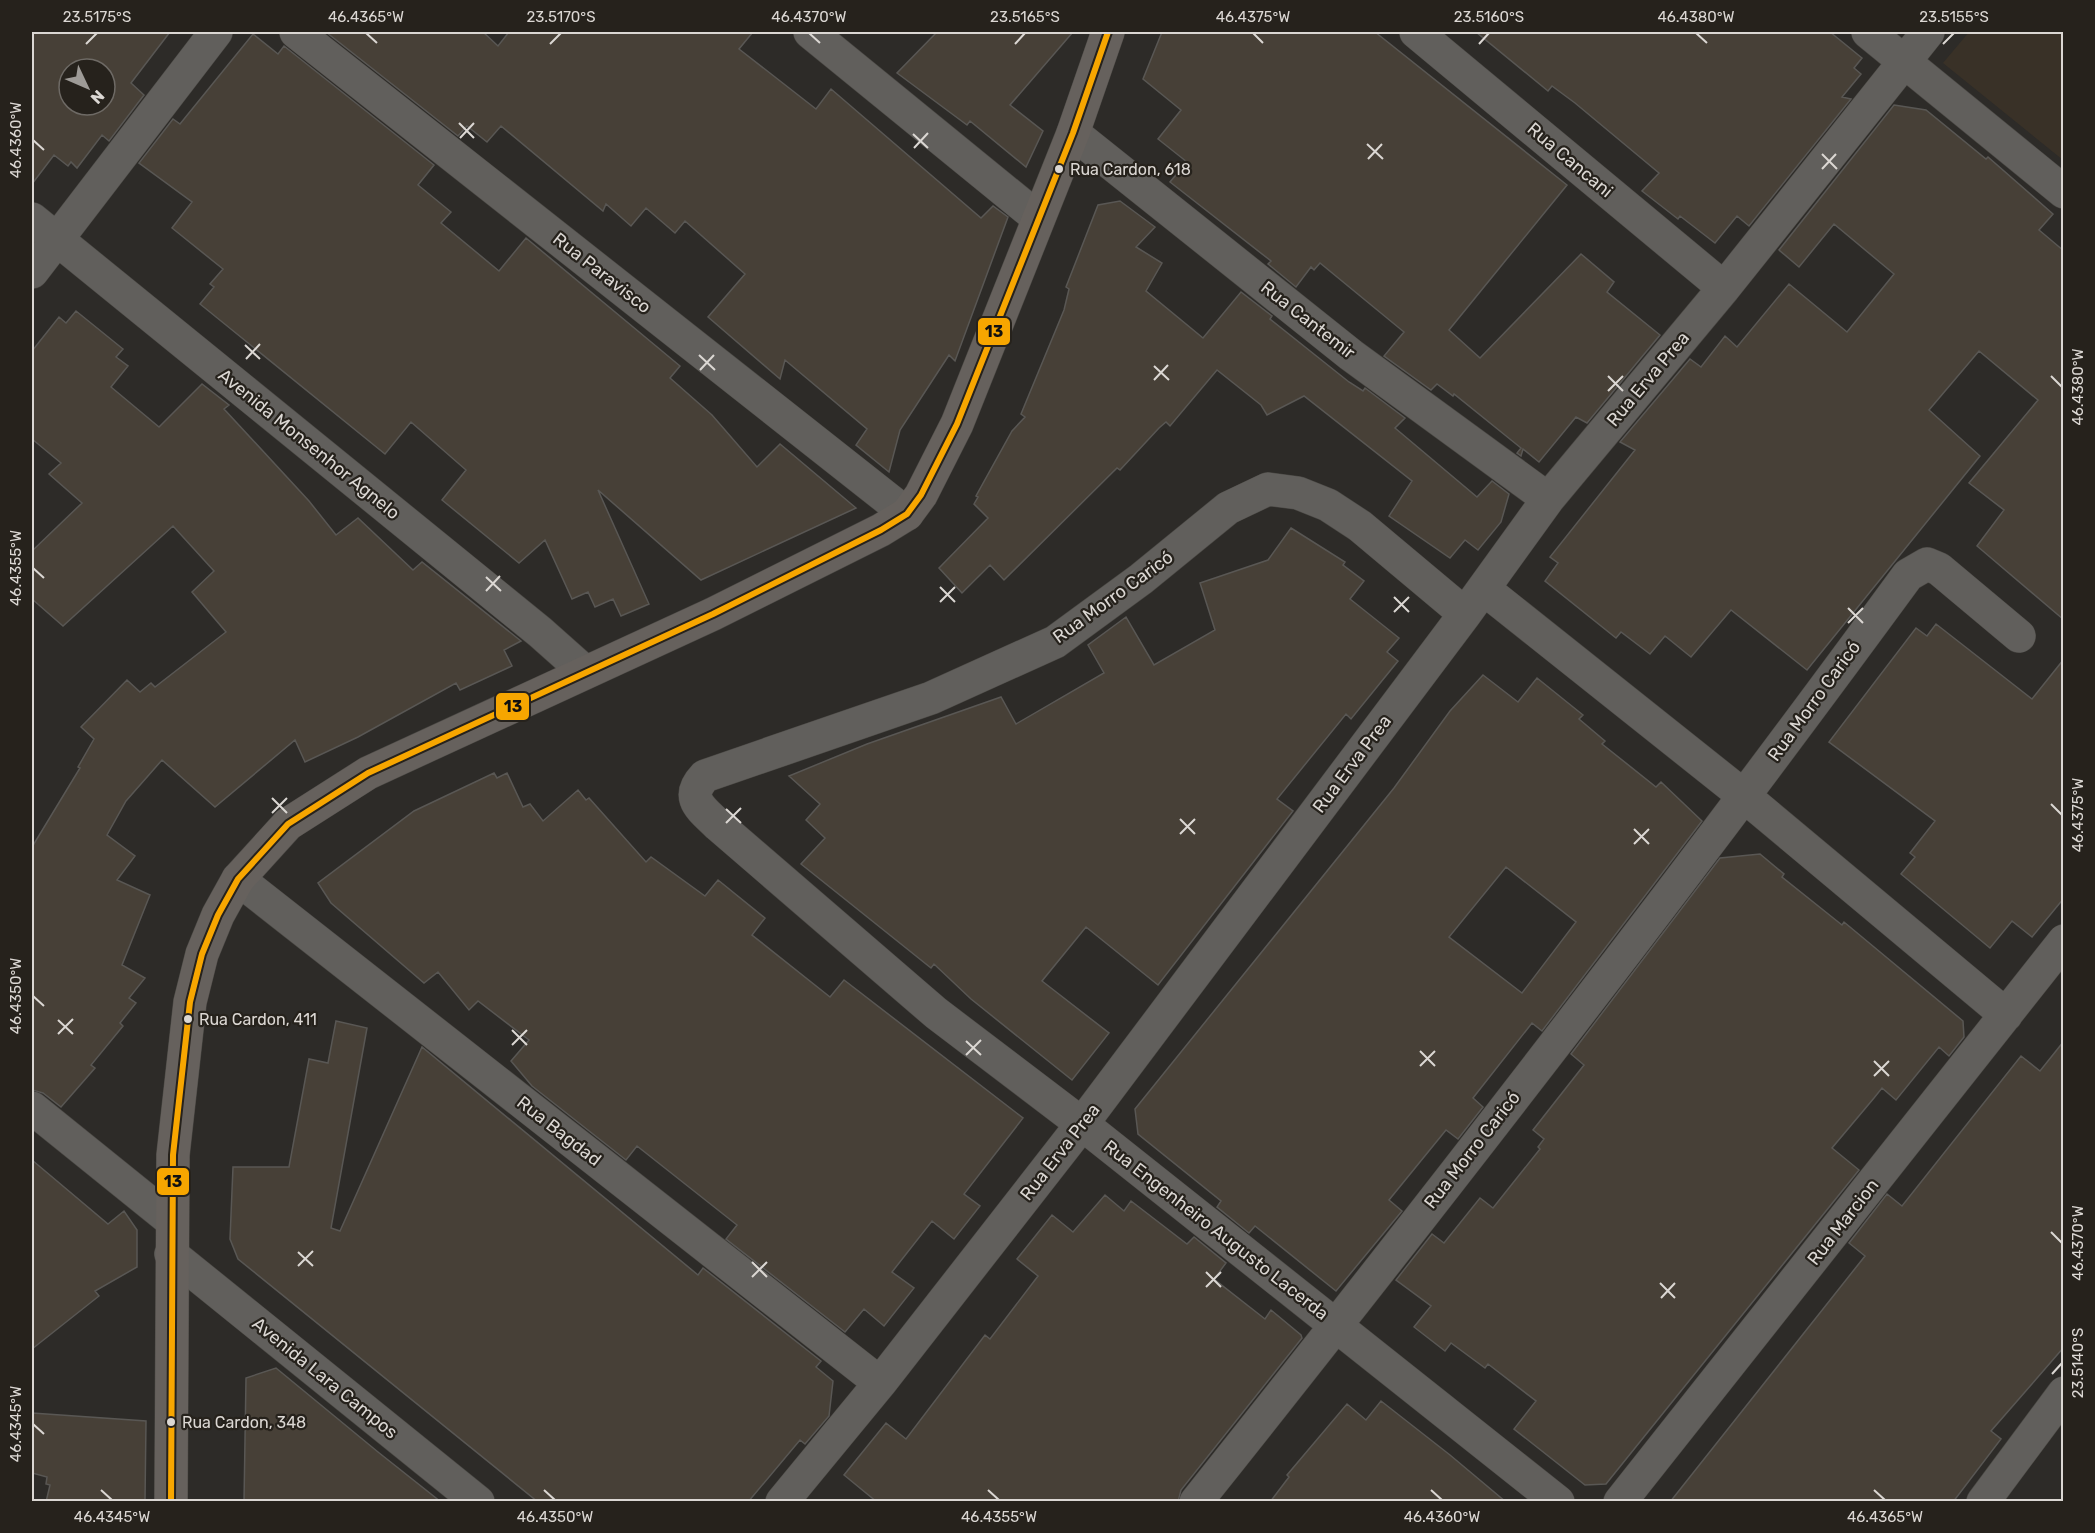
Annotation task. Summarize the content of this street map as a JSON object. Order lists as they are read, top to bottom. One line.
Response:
{"streets":{"street":["Rua Cancani","Rua Paravisco","Rua Cantemir","Rua Erva Prea","Avenida Monsenhor Agnelo","Rua Morro Caricó","Rua Bagdad","Rua Marcion","Rua Engenheiro Augusto Lacerda","Avenida Lara Campos"]},"crossings":[["Rua Cancani","Rua Erva Prea"],["Rua Cantemir","Rua Erva Prea"],["Rua Erva Prea","Rua Morro Caricó"],["Rua Erva Prea","Rua Bagdad"],["Rua Erva Prea","Rua Engenheiro Augusto Lacerda"],["Rua Morro Caricó","Rua Marcion"],["Rua Morro Caricó","Rua Engenheiro Augusto Lacerda"]],"places":["Rua Cardon, 618","Rua Cardon, 411","Rua Cardon, 348"],"lines":["transit line 13"],"north":"bottom right","coordinates":["23.5175°S","46.4365°W","23.5170°S","46.4370°W","23.5165°S","46.4375°W","23.5160°S","46.4380°W","23.5155°S","46.4360°W","46.4355°W","46.4350°W","23.5140°S","46.4345°W"]}
